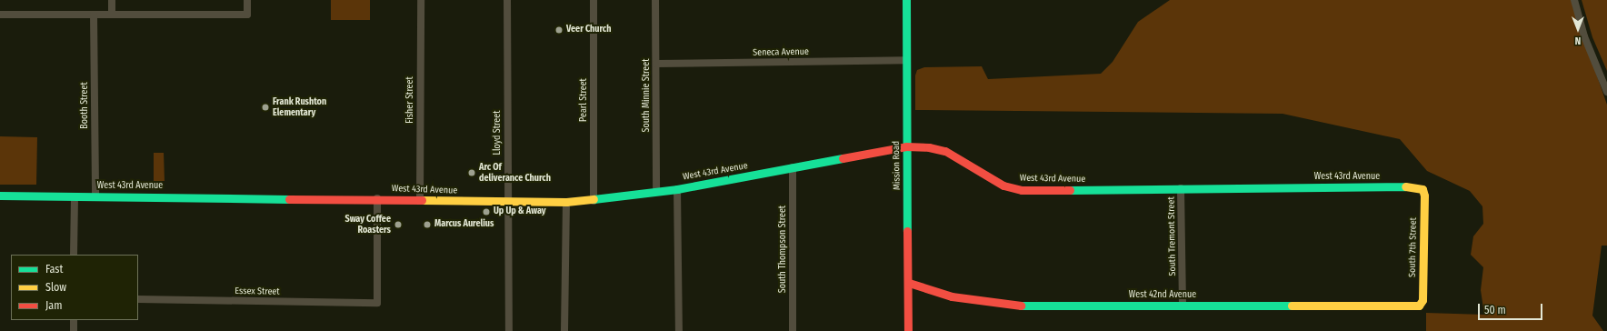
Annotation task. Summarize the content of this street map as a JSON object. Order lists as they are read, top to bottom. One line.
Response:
{"streets":{"street":["Seneca Avenue","South Minnie Street","Fisher Street","Pearl Street","Booth Street","Lloyd Street","Mission Road","West 43rd Avenue","South Tremont Street","South 7th Street","South Thompson Street","Essex Street","West 42nd Avenue"]},"crossings":[["Seneca Avenue","South Minnie Street"],["Seneca Avenue","Mission Road"],["South Minnie Street","West 43rd Avenue"],["Fisher Street","West 43rd Avenue"],["Pearl Street","West 43rd Avenue"],["Booth Street","West 43rd Avenue"],["Lloyd Street","West 43rd Avenue"],["Mission Road","West 43rd Avenue"],["Mission Road","West 42nd Avenue"],["West 43rd Avenue","South Tremont Street"],["West 43rd Avenue","South 7th Street"],["West 43rd Avenue","South Thompson Street"],["West 43rd Avenue","Essex Street"],["South Tremont Street","West 42nd Avenue"],["South 7th Street","West 42nd Avenue"]],"places":["Veer Church","Frank Rushton Elementary","Arc Of deliverance Church","Up Up & Away","Sway Coffee Roasters","Marcus Aurelius"],"legend":["Fast","Slow","Jam"],"scale_bar":"50 m","north":"bottom"}
